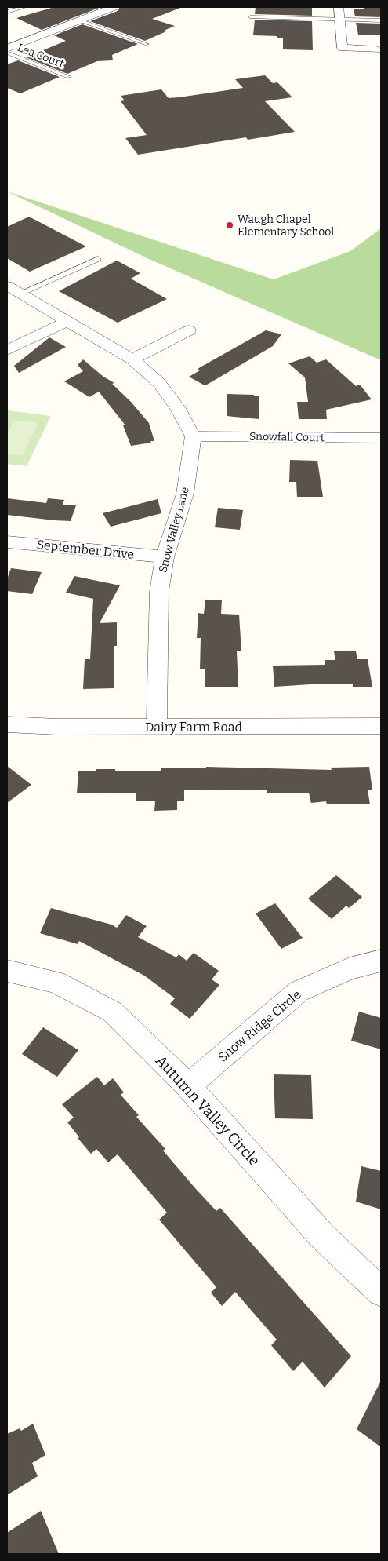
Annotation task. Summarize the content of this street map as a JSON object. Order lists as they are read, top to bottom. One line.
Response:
{"streets":{"street":["Snowfall Court","Snow Valley Lane","September Drive","Dairy Farm Road","Snow Ridge Circle","Autumn Valley Circle"],"lane":["Lea Court"]},"crossings":[["Snowfall Court","Snow Valley Lane"],["Snow Valley Lane","September Drive"],["Snow Valley Lane","Dairy Farm Road"],["Snow Ridge Circle","Autumn Valley Circle"]],"places":["Waugh Chapel Elementary School"]}
